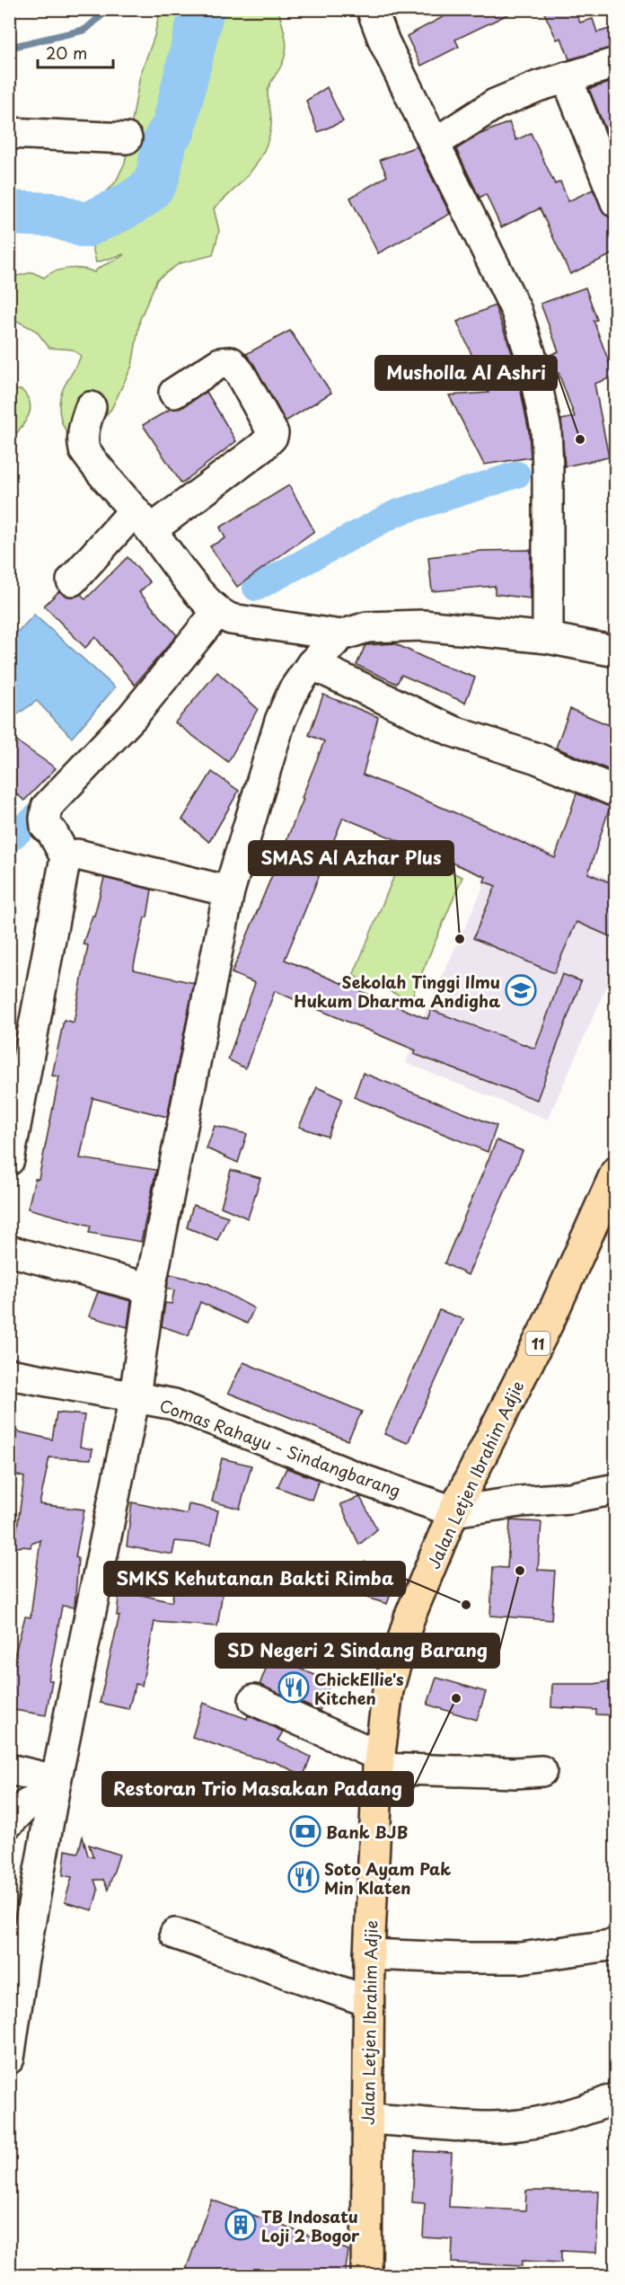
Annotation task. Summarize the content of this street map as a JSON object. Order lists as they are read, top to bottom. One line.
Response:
{"streets":{"main road":["11","Jalan Letjen Ibrahim Adjie"],"street":["Comas Rahayu - Sindangbarang"]},"crossings":[["Comas Rahayu - Sindangbarang","Jalan Letjen Ibrahim Adjie"]],"places":{"other":["Musholla Al Ashri","SMAS Al Azhar Plus","SD Negeri 2 Sindang Barang","SMKS Kehutanan Bakti Rimba","Restoran Trio Masakan Padang"],"school or university":["Sekolah Tinggi Ilmu Hukum Dharma Andigha"],"restaurant":["ChickEllie's Kitchen","Soto Ayam Pak Min Klaten"],"bank":["Bank BJB"],"building":["TB Indosatu Loji 2 Bogor"]},"scale_bar":"20 m"}
